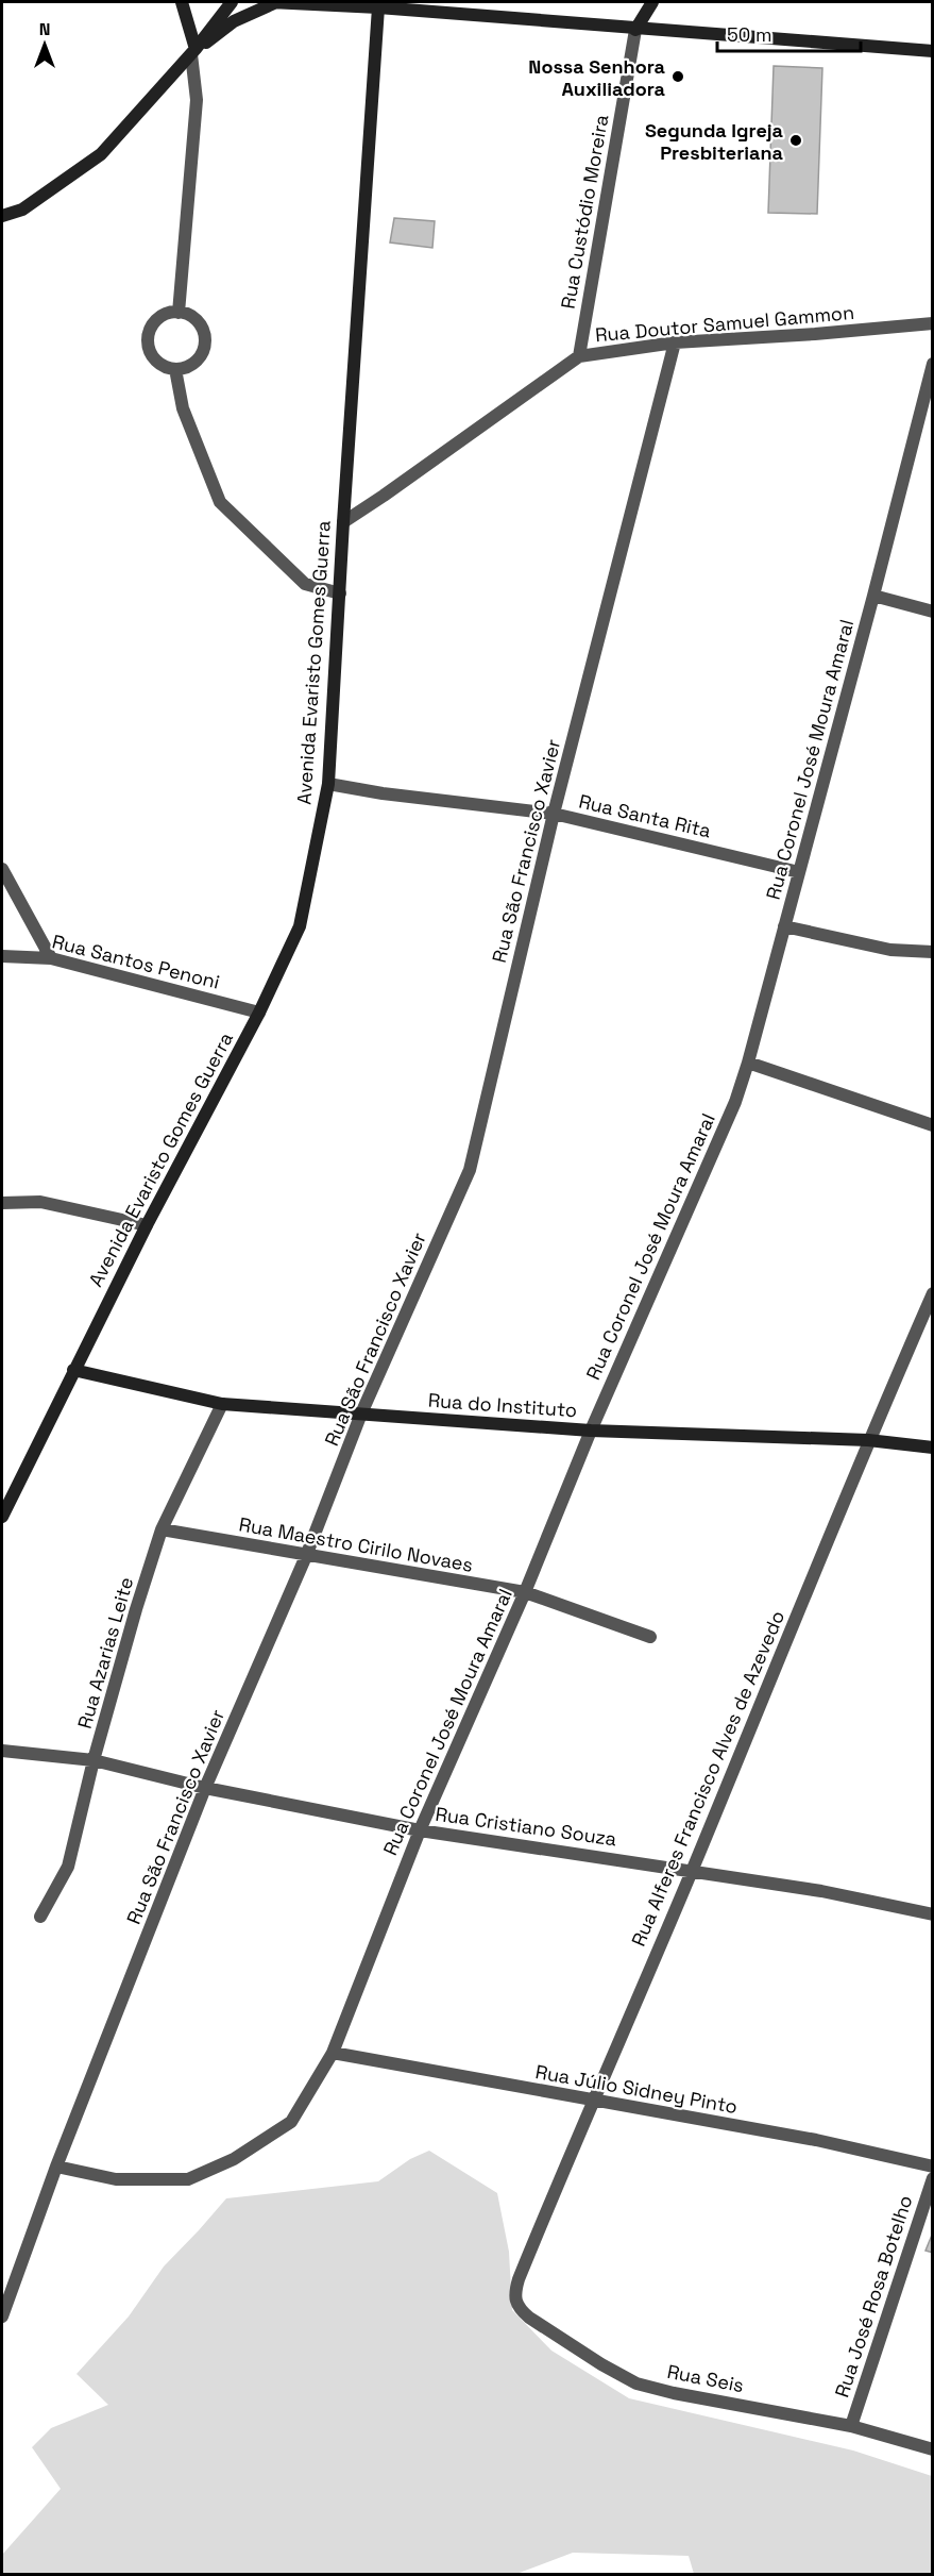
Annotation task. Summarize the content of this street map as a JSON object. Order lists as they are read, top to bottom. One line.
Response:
{"streets":{"main road":["Rua Custódio Moreira","Avenida Evaristo Gomes Guerra","Rua do Instituto"],"street":["Rua Doutor Samuel Gammon","Rua Coronel José Moura Amaral","Rua Santa Rita","Rua São Francisco Xavier","Rua Santos Penoni","Rua Maestro Cirilo Novaes","Rua Azarias Leite","Rua Alferes Francisco Alves de Azevedo","Rua Cristiano Souza","Rua Júlio Sidney Pinto","Rua José Rosa Botelho","Rua Seis"]},"crossings":[["Rua Custódio Moreira","Rua Doutor Samuel Gammon"],["Rua Doutor Samuel Gammon","Avenida Evaristo Gomes Guerra"],["Rua Doutor Samuel Gammon","Rua São Francisco Xavier"],["Avenida Evaristo Gomes Guerra","Rua Santa Rita"],["Avenida Evaristo Gomes Guerra","Rua Santos Penoni"],["Avenida Evaristo Gomes Guerra","Rua do Instituto"],["Rua Coronel José Moura Amaral","Rua Santa Rita"],["Rua Coronel José Moura Amaral","Rua São Francisco Xavier"],["Rua Coronel José Moura Amaral","Rua do Instituto"],["Rua Coronel José Moura Amaral","Rua Maestro Cirilo Novaes"],["Rua Coronel José Moura Amaral","Rua Cristiano Souza"],["Rua Coronel José Moura Amaral","Rua Júlio Sidney Pinto"],["Rua Santa Rita","Rua São Francisco Xavier"],["Rua São Francisco Xavier","Rua do Instituto"],["Rua São Francisco Xavier","Rua Maestro Cirilo Novaes"],["Rua São Francisco Xavier","Rua Cristiano Souza"],["Rua do Instituto","Rua Azarias Leite"],["Rua do Instituto","Rua Alferes Francisco Alves de Azevedo"],["Rua Maestro Cirilo Novaes","Rua Azarias Leite"],["Rua Azarias Leite","Rua Cristiano Souza"],["Rua Alferes Francisco Alves de Azevedo","Rua Cristiano Souza"],["Rua Alferes Francisco Alves de Azevedo","Rua Júlio Sidney Pinto"],["Rua Alferes Francisco Alves de Azevedo","Rua Seis"],["Rua José Rosa Botelho","Rua Seis"]],"places":["Nossa Senhora Auxiliadora","Segunda Igreja Presbiteriana"],"scale_bar":"50 m","north":"top"}
